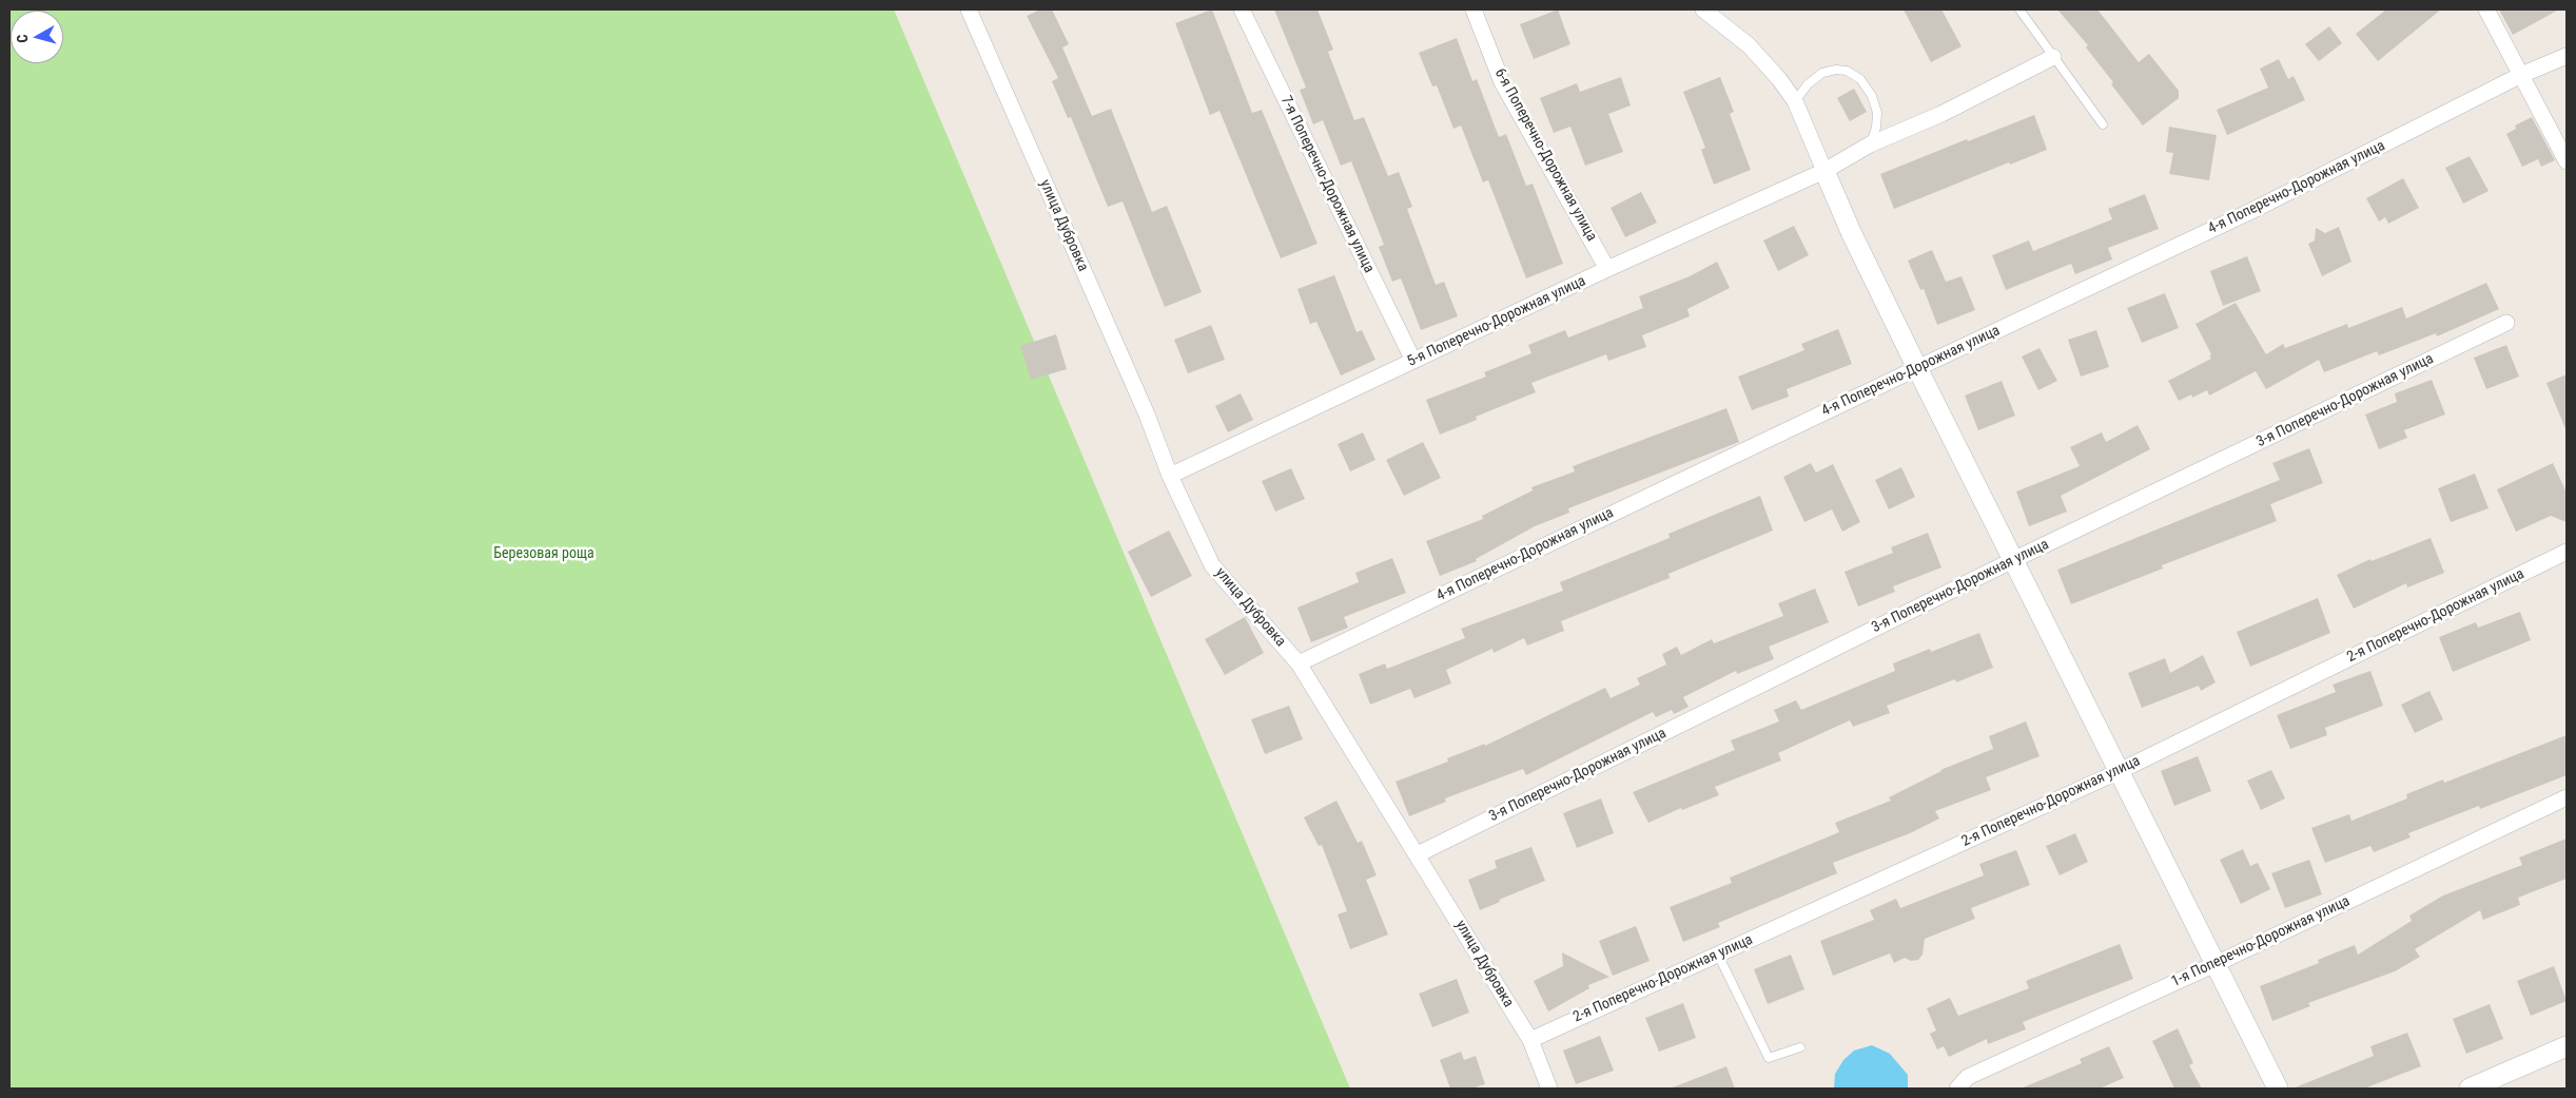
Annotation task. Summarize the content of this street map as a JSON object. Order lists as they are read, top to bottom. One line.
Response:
{"streets":{"street":["6-я Поперечно-Дорожная улица","7-я Поперечно-Дорожная улица","4-я Поперечно-Дорожная улица","улица Дубровка","5-я Поперечно-Дорожная улица","3-я Поперечно-Дорожная улица","2-я Поперечно-Дорожная улица","1-я Поперечно-Дорожная улица"]},"crossings":[["6-я Поперечно-Дорожная улица","5-я Поперечно-Дорожная улица"],["7-я Поперечно-Дорожная улица","5-я Поперечно-Дорожная улица"],["4-я Поперечно-Дорожная улица","улица Дубровка"],["улица Дубровка","5-я Поперечно-Дорожная улица"],["улица Дубровка","3-я Поперечно-Дорожная улица"],["улица Дубровка","2-я Поперечно-Дорожная улица"]],"parks":["Березовая роща"],"north":"left"}
